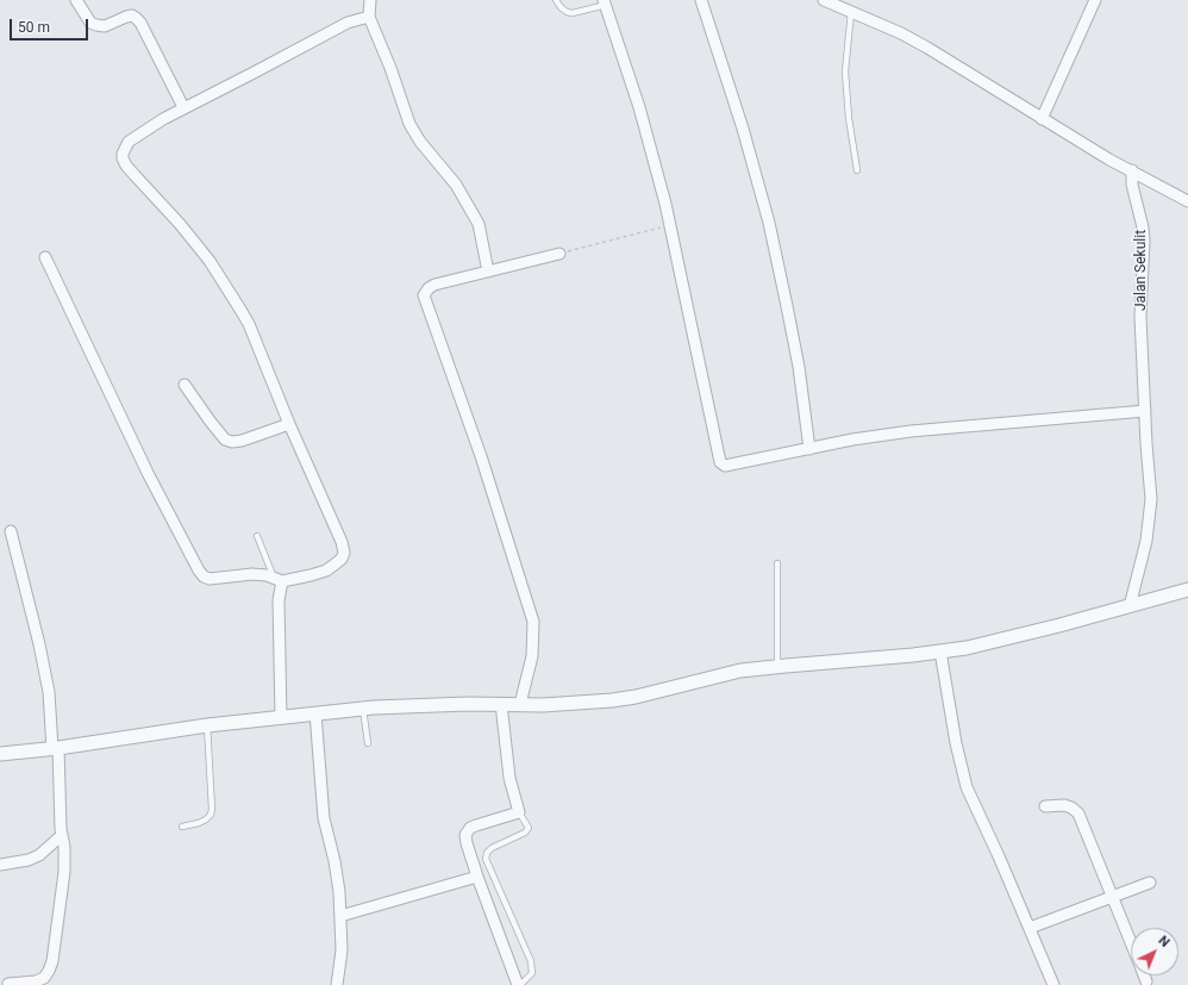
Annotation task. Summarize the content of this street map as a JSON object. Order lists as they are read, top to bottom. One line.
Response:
{"streets":{"street":["Jalan Sekulit"]},"scale_bar":"50 m","north":"top right"}
